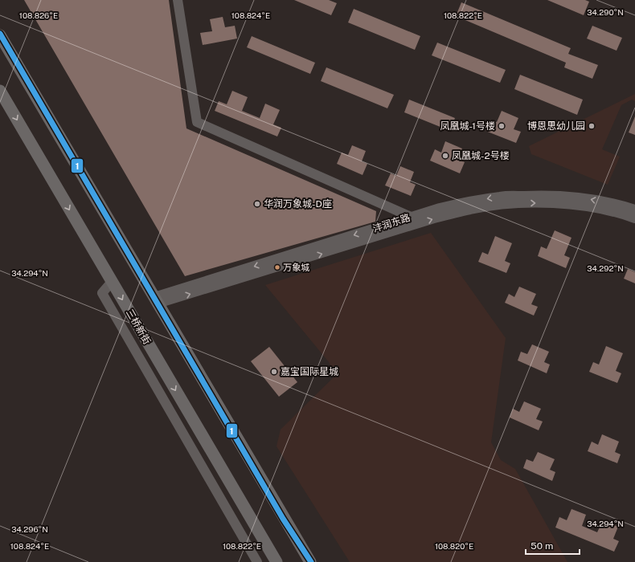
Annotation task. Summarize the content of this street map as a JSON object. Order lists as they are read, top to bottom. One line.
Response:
{"streets":{"main road":["三桥新街"],"street":["沣润东路"]},"places":["凤凰城-1号楼","博恩思幼儿园","凤凰城-2号楼","华润万象城-D座","万象城","嘉宝国际星城"],"lines":["transit line 1"],"scale_bar":"50 m","coordinates":["34.290°N","108.826°E","108.824°E","108.822°E","34.292°N","34.294°N","34.296°N","108.820°E"]}
